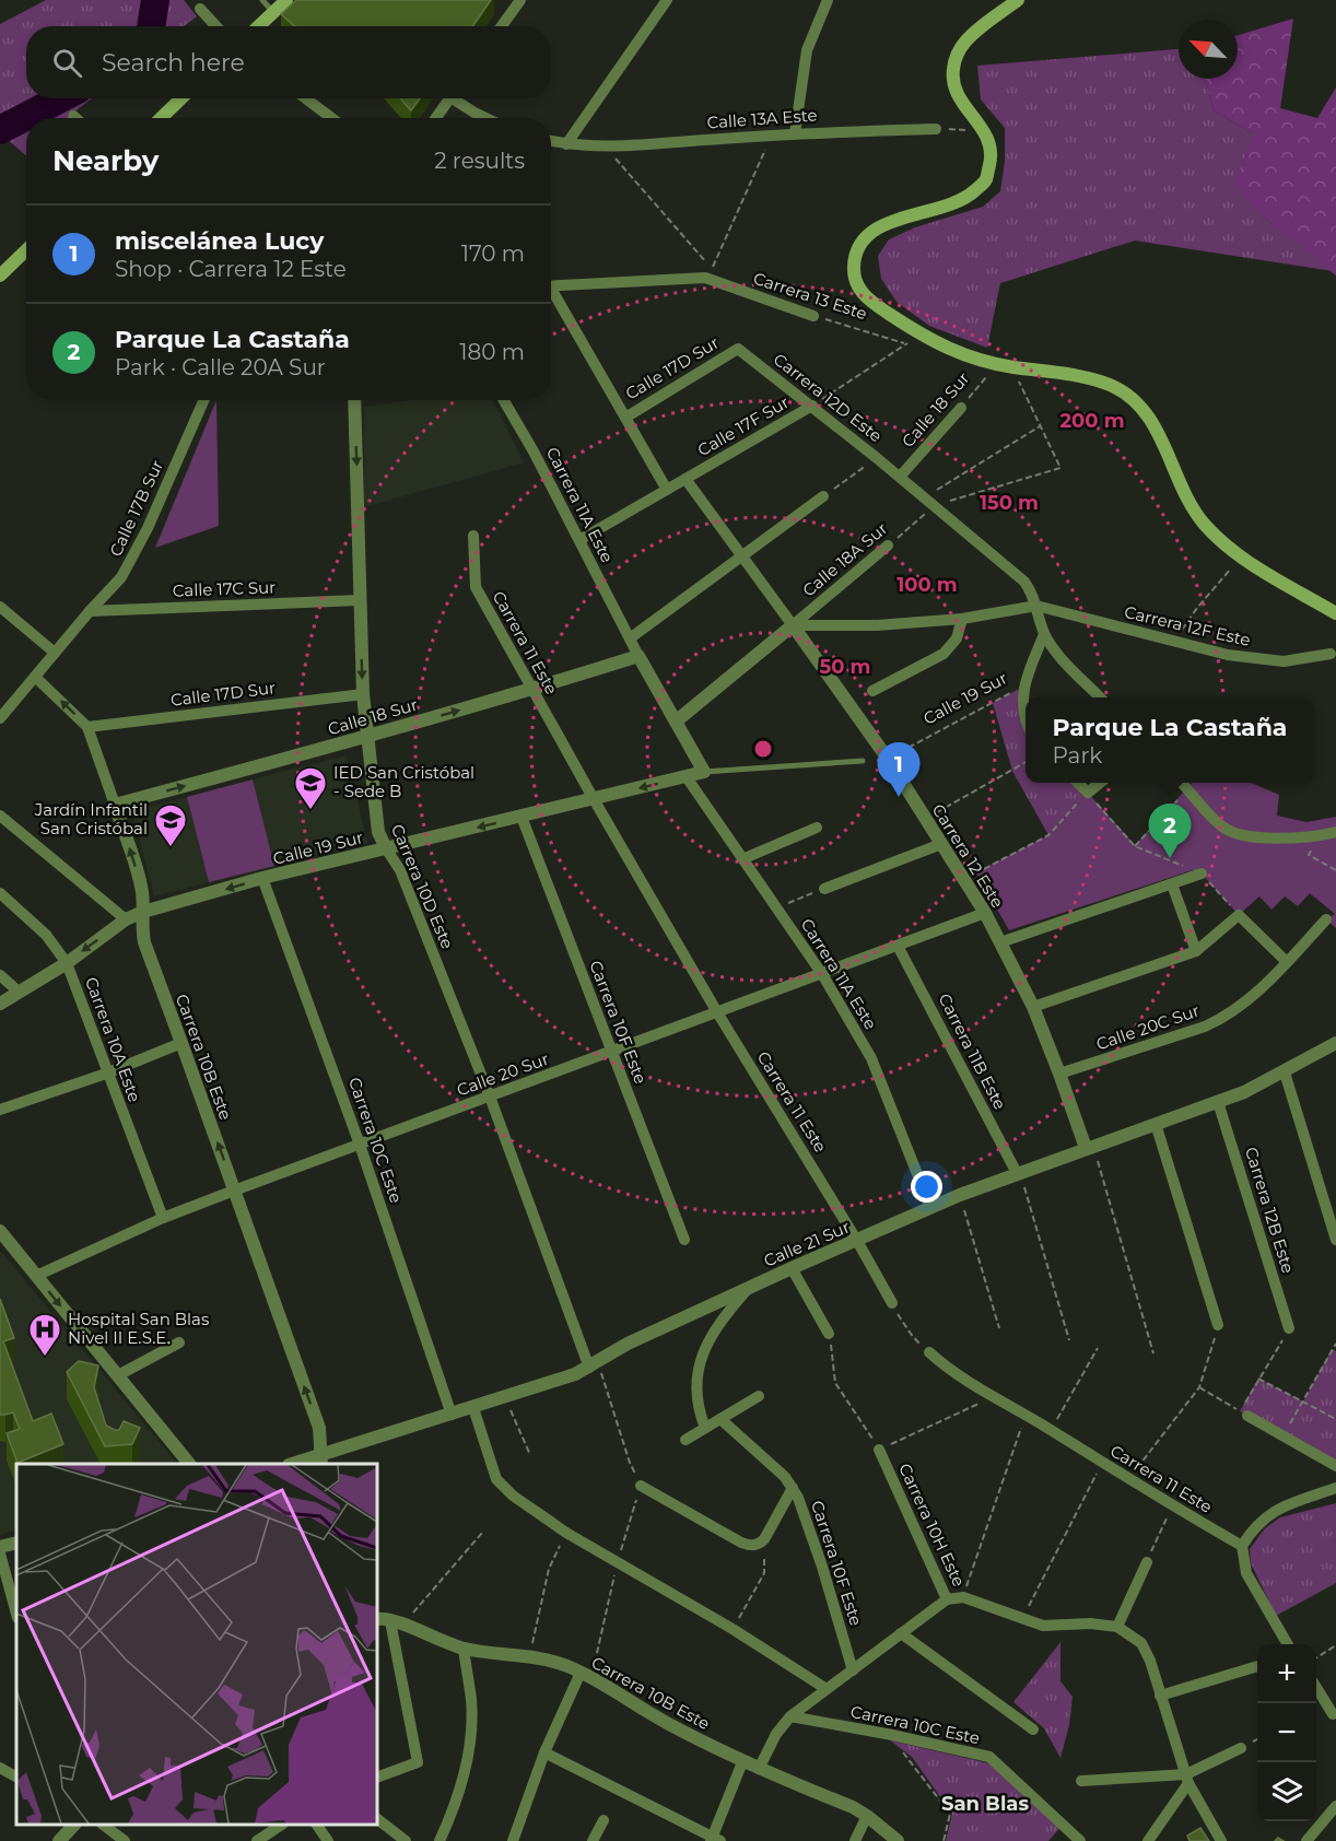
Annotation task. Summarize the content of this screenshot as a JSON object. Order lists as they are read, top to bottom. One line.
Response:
{"streets":{"street":["Calle 13A Este","Carrera 13 Este","Calle 17D Sur","Carrera 12D Este","Calle 18 Sur","Calle 17F Sur","Carrera 11A Este","Calle 17B Sur","Calle 18A Sur","Calle 17C Sur","Carrera 12F Este","Carrera 11 Este","Calle 19 Sur","Carrera 12 Este","Carrera 10D Este","Carrera 10F Este","Calle 20C Sur","Carrera 10A Este","Carrera 11B Este","Carrera 10B Este","Calle 20 Sur","Carrera 10C Este","Carrera 12B Este","Calle 21 Sur","Carrera 10H Este"]},"crossings":[["Carrera 13 Este","Calle 17F Sur"],["Calle 17D Sur","Carrera 12D Este"],["Calle 17D Sur","Carrera 10D Este"],["Calle 17D Sur","Carrera 10B Este"],["Carrera 12D Este","Calle 18 Sur"],["Carrera 12D Este","Calle 17F Sur"],["Carrera 12D Este","Calle 18A Sur"],["Carrera 12D Este","Carrera 12F Este"],["Calle 18 Sur","Carrera 11A Este"],["Calle 18 Sur","Carrera 11 Este"],["Calle 18 Sur","Carrera 10D Este"],["Calle 18 Sur","Carrera 10B Este"],["Calle 17F Sur","Carrera 11A Este"],["Calle 17F Sur","Carrera 12 Este"],["Carrera 11A Este","Calle 18A Sur"],["Carrera 11A Este","Calle 19 Sur"],["Carrera 11A Este","Calle 20 Sur"],["Carrera 11A Este","Calle 21 Sur"],["Calle 17B Sur","Calle 17C Sur"],["Calle 17B Sur","Carrera 10B Este"],["Calle 18A Sur","Carrera 12 Este"],["Calle 17C Sur","Carrera 10D Este"],["Carrera 11 Este","Calle 19 Sur"],["Carrera 11 Este","Calle 20 Sur"],["Carrera 11 Este","Calle 21 Sur"],["Calle 19 Sur","Carrera 12 Este"],["Calle 19 Sur","Carrera 10D Este"],["Calle 19 Sur","Carrera 10F Este"],["Calle 19 Sur","Carrera 10A Este"],["Calle 19 Sur","Carrera 10B Este"],["Calle 19 Sur","Carrera 10C Este"],["Carrera 12 Este","Calle 20C Sur"],["Carrera 12 Este","Calle 20 Sur"],["Carrera 12 Este","Calle 21 Sur"],["Carrera 10D Este","Calle 20 Sur"],["Carrera 10D Este","Calle 21 Sur"],["Carrera 10F Este","Calle 20 Sur"],["Carrera 10A Este","Calle 20 Sur"],["Carrera 11B Este","Calle 20 Sur"],["Carrera 11B Este","Calle 21 Sur"],["Carrera 10B Este","Calle 20 Sur"],["Carrera 10B Este","Calle 21 Sur"],["Calle 20 Sur","Carrera 10C Este"],["Carrera 10C Este","Calle 21 Sur"],["Carrera 12B Este","Calle 21 Sur"]],"one_way":["Calle 18 Sur","Calle 19 Sur","Carrera 10B Este"],"districts":["San Blas"],"places":{"school or university":["IED San Cristóbal - Sede B","Jardín Infantil San Cristóbal"],"hospital":["Hospital San Blas Nivel II E.S.E."]},"north":"top left","page":{"search":"Search here","heading":["Nearby","2 results"],"list":[{"mark":"1","name":"miscelánea Lucy","note":"Shop · Carrera 12 Este","value":"170 m"},{"mark":"2","name":"Parque La Castaña","note":"Park · Calle 20A Sur","value":"180 m"}],"popup":["Parque La Castaña","Park"],"pins":["1","2"],"map_buttons":["+","−"]},"rings":["200 m","150 m","100 m","50 m"]}
